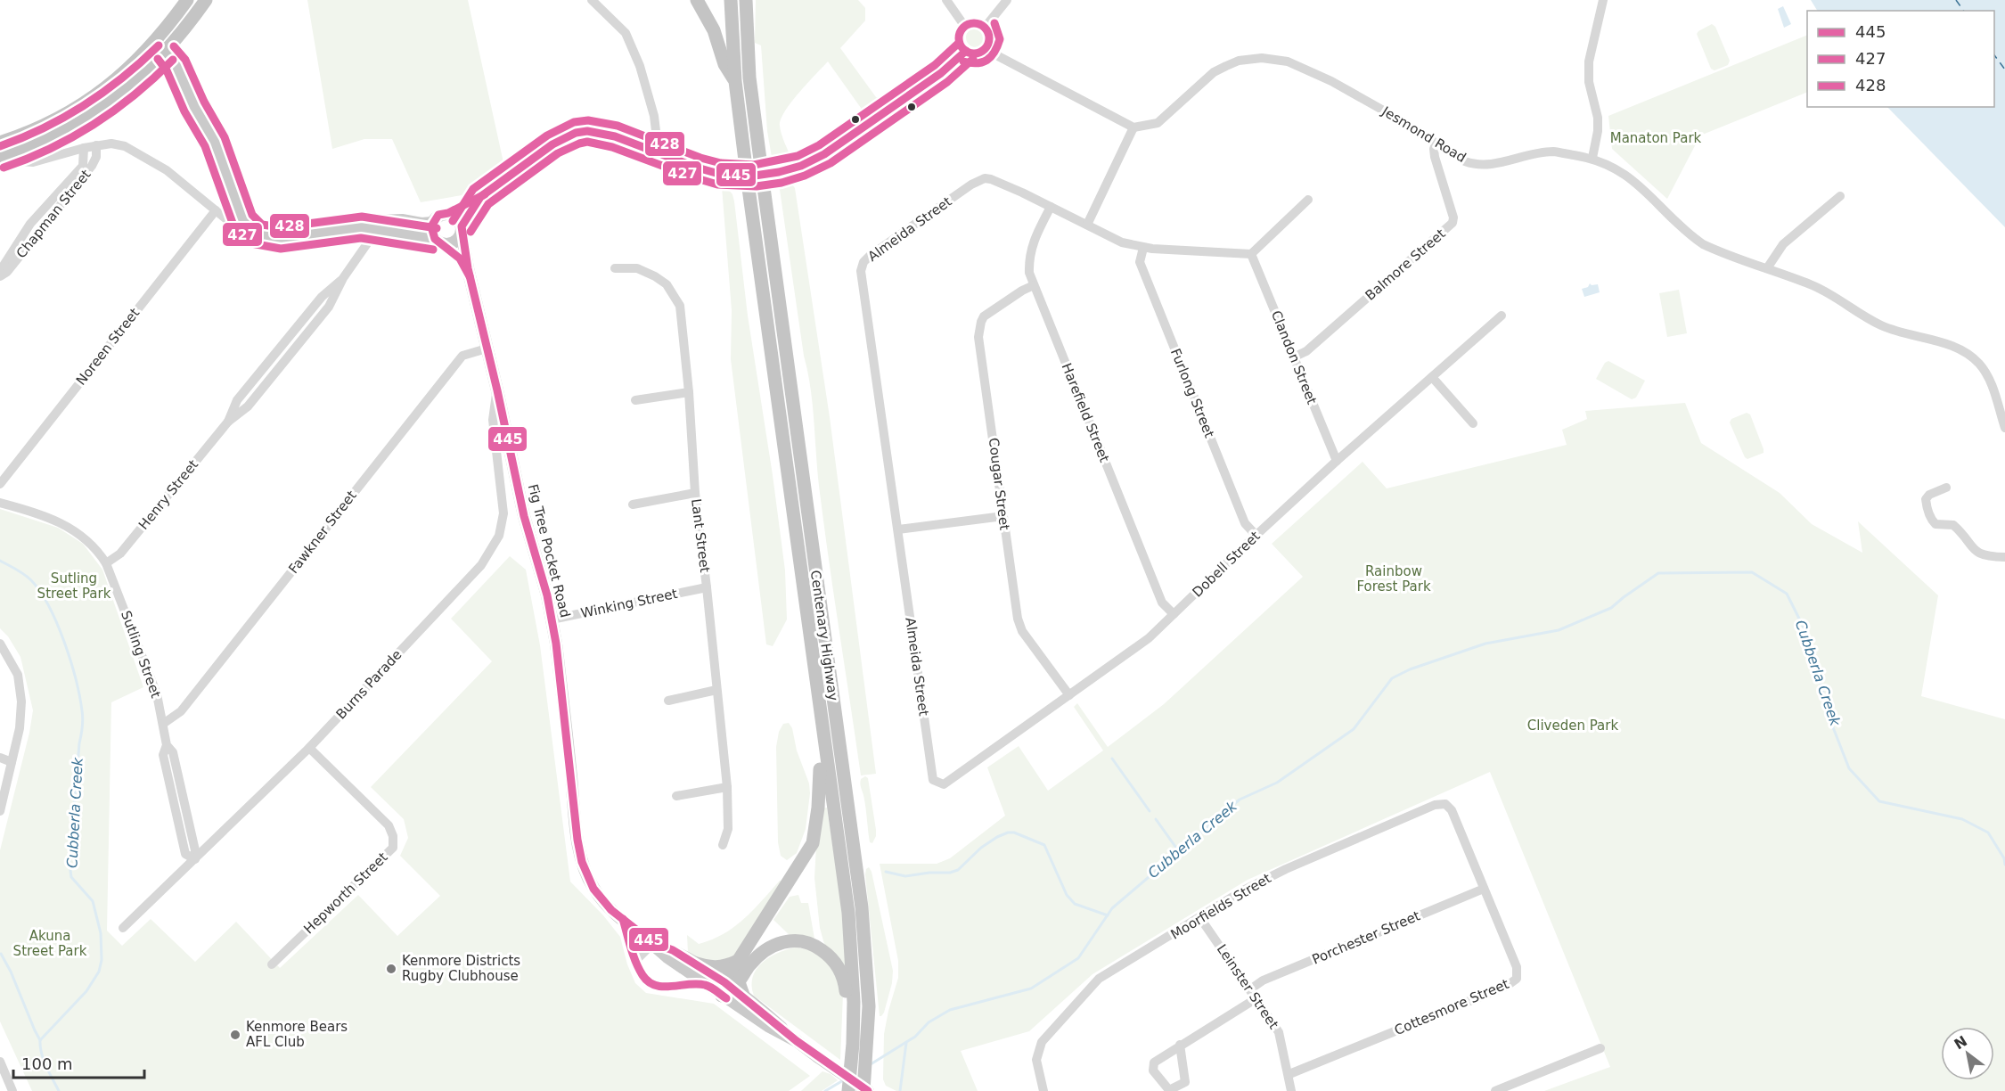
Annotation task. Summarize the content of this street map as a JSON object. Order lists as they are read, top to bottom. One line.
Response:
{"streets":{"highway":["Centenary Highway"],"main road":["Fig Tree Pocket Road"],"street":["Jesmond Road","Chapman Street","Almeida Street","Balmore Street","Noreen Street","Clandon Street","Furlong Street","Harefield Street","Cougar Street","Henry Street","Fawkner Street","Lant Street","Dobell Street","Winking Street","Sutling Street","Burns Parade","Hepworth Street","Moorfields Street","Porchester Street","Leinster Street","Cottesmore Street"]},"crossings":[["Jesmond Road","Balmore Street"],["Almeida Street","Clandon Street"],["Almeida Street","Furlong Street"],["Almeida Street","Harefield Street"],["Almeida Street","Dobell Street"],["Balmore Street","Clandon Street"],["Clandon Street","Dobell Street"],["Furlong Street","Dobell Street"],["Harefield Street","Cougar Street"],["Harefield Street","Dobell Street"],["Cougar Street","Dobell Street"],["Henry Street","Sutling Street"],["Fawkner Street","Fig Tree Pocket Road"],["Fawkner Street","Sutling Street"],["Lant Street","Winking Street"],["Fig Tree Pocket Road","Winking Street"],["Fig Tree Pocket Road","Burns Parade"],["Sutling Street","Burns Parade"],["Burns Parade","Hepworth Street"],["Moorfields Street","Leinster Street"],["Moorfields Street","Cottesmore Street"],["Porchester Street","Leinster Street"],["Porchester Street","Cottesmore Street"],["Leinster Street","Cottesmore Street"]],"water":["Cubberla Creek"],"parks":["Manaton Park","Rainbow Forest Park","Sutling Street Park","Cliveden Park","Akuna Street Park"],"places":["Kenmore Districts Rugby Clubhouse","Kenmore Bears AFL Club"],"lines":["transit line 445","transit line 427","transit line 428"],"legend":["445","427","428"],"scale_bar":"100 m","north":"top left"}
